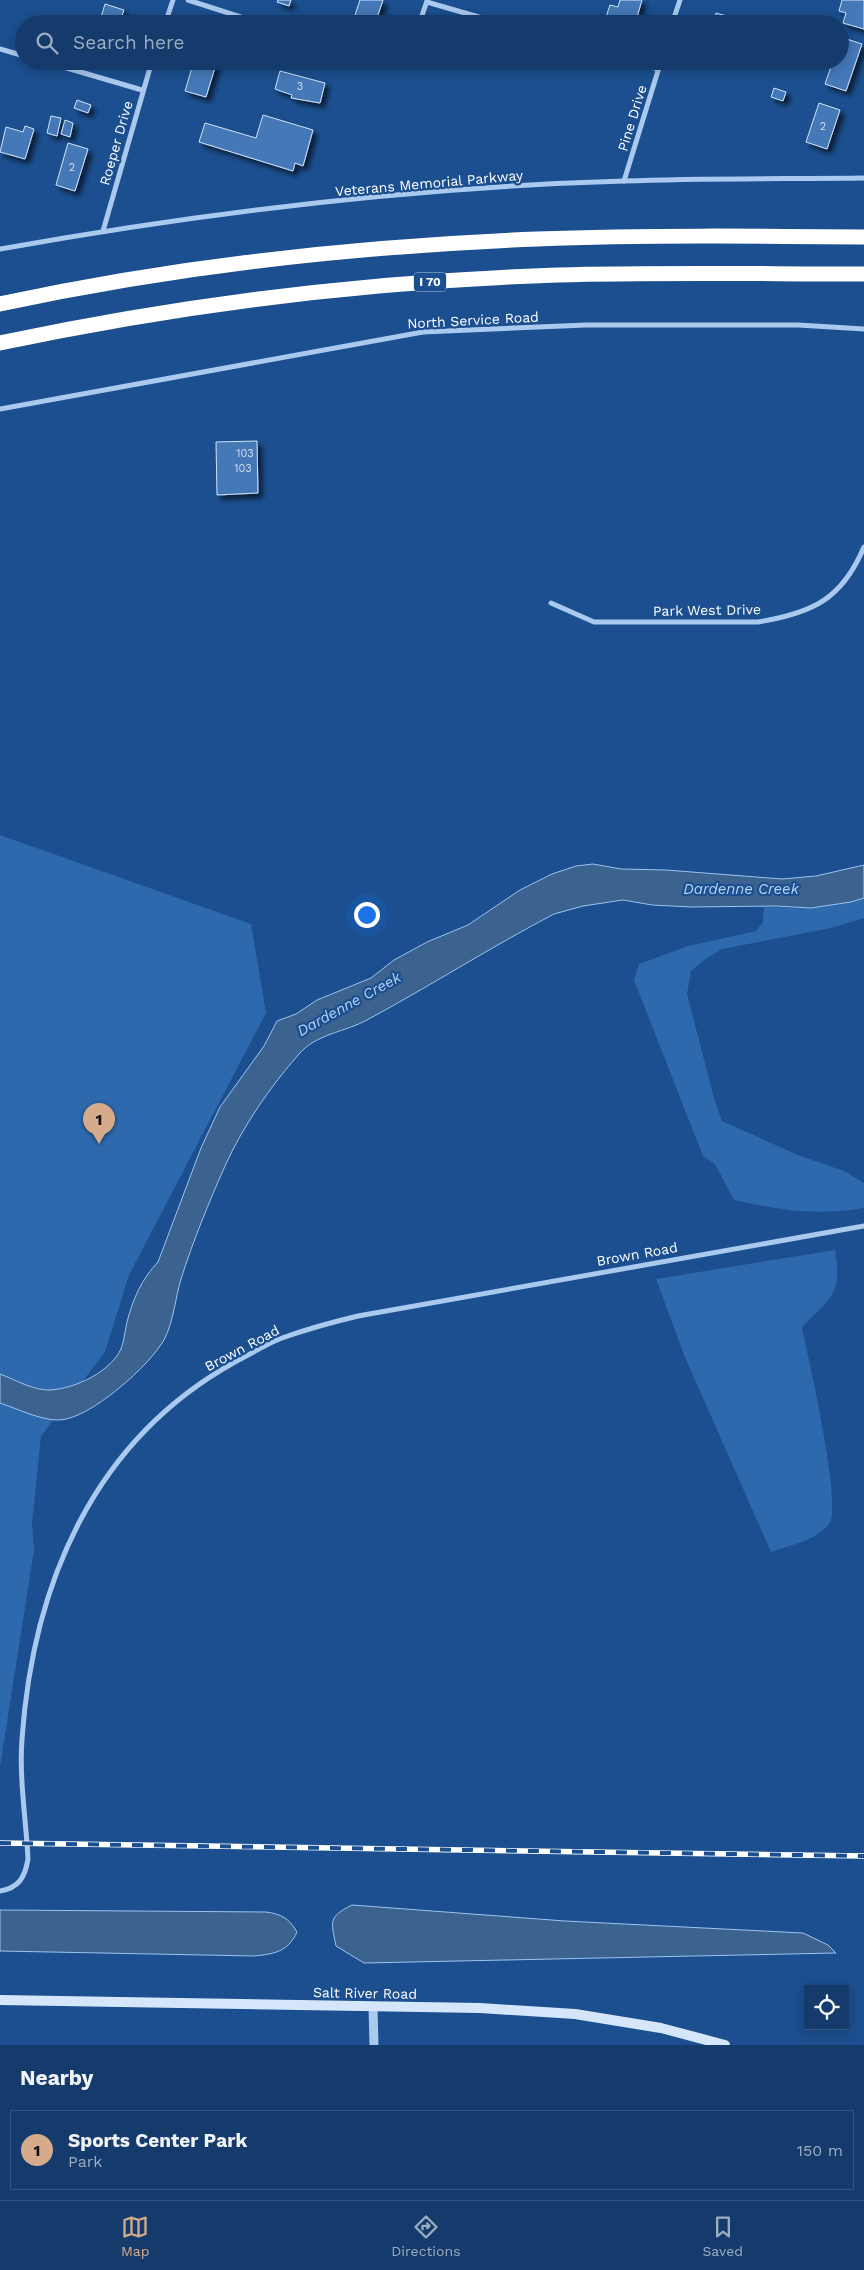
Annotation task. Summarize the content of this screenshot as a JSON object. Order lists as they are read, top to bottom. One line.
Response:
{"streets":{"highway":["I 70"],"main road":["Salt River Road"],"street":["Pine Drive","Roeper Drive","Veterans Memorial Parkway","North Service Road","Park West Drive","Brown Road"]},"crossings":[["Pine Drive","Veterans Memorial Parkway"],["Roeper Drive","Veterans Memorial Parkway"]],"water":["Dardenne Creek"],"house_numbers":["3","2","2","103","103"],"page":{"search":"Search here","pins":"1","heading":"Nearby","list":[{"mark":"1","name":"Sports Center Park","note":"Park","value":"150 m"}],"nav":["Map","Directions","Saved"]}}
